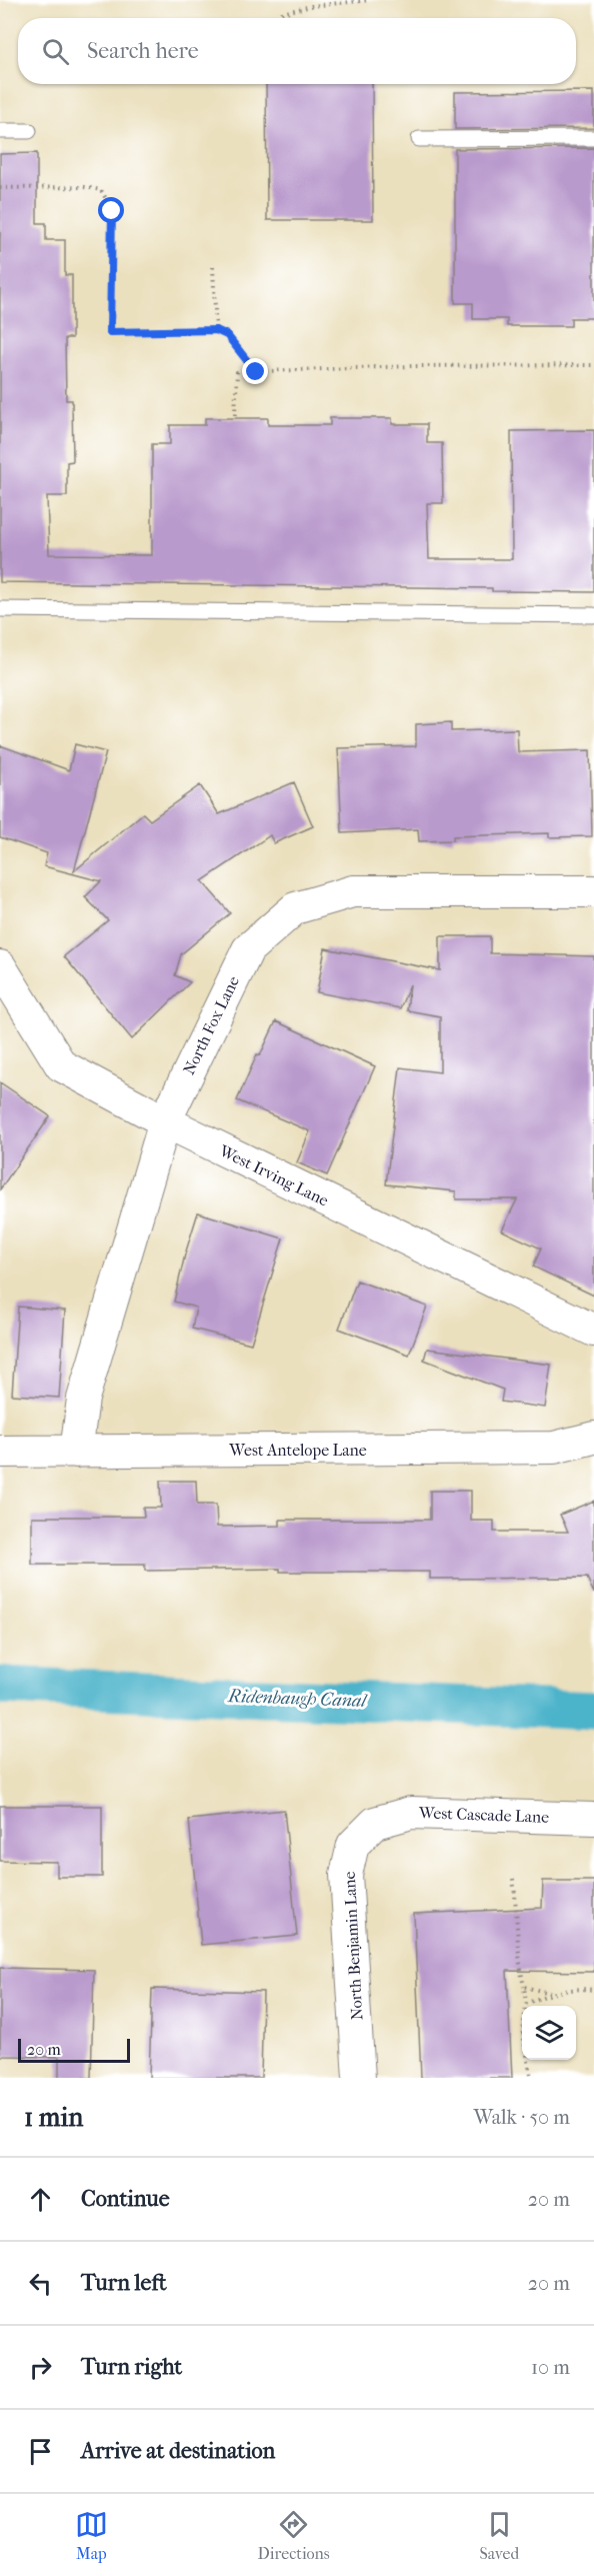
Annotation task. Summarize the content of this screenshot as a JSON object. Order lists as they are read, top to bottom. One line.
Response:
{"streets":{"street":["North Fox Lane","West Irving Lane","West Antelope Lane","West Cascade Lane","North Benjamin Lane"]},"crossings":[["North Fox Lane","West Irving Lane"],["North Fox Lane","West Antelope Lane"],["West Cascade Lane","North Benjamin Lane"]],"water":["Ridenbaugh Canal"],"scale_bar":"20 m","page":{"search":"Search here","scale":"20 m","heading":["1 min","Walk · 50 m"],"list":[["Continue","20 m"],["Turn left","20 m"],["Turn right","10 m"],"Arrive at destination"],"nav":["Map","Directions","Saved"]}}
